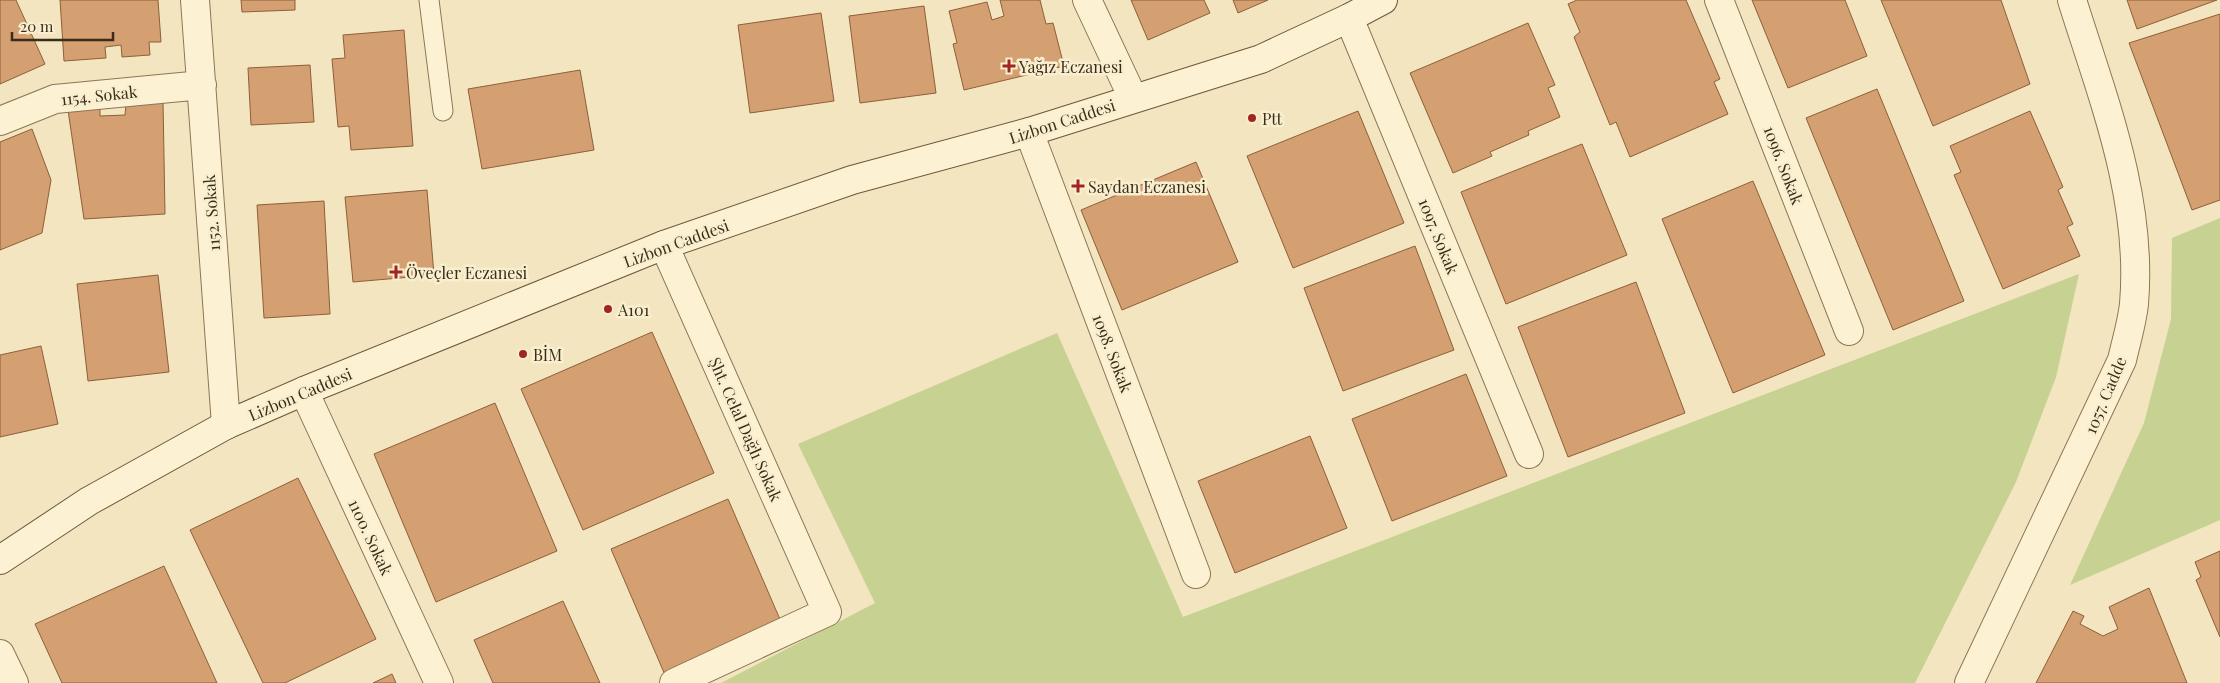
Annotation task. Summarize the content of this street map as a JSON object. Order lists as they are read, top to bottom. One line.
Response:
{"streets":{"street":["1154. Sokak","Lizbon Caddesi","1096. Sokak","1152. Sokak","1097. Sokak","1098. Sokak","1057. Cadde","Şht. Celal Dağlı Sokak","1100. Sokak"]},"crossings":[["1154. Sokak","1152. Sokak"],["Lizbon Caddesi","1152. Sokak"],["Lizbon Caddesi","1097. Sokak"],["Lizbon Caddesi","1098. Sokak"],["Lizbon Caddesi","Şht. Celal Dağlı Sokak"],["Lizbon Caddesi","1100. Sokak"]],"places":{"health":["Yağız Eczanesi","Saydan Eczanesi","Öveçler Eczanesi"],"other":["Ptt","A101","BİM"]},"scale_bar":"20 m"}
